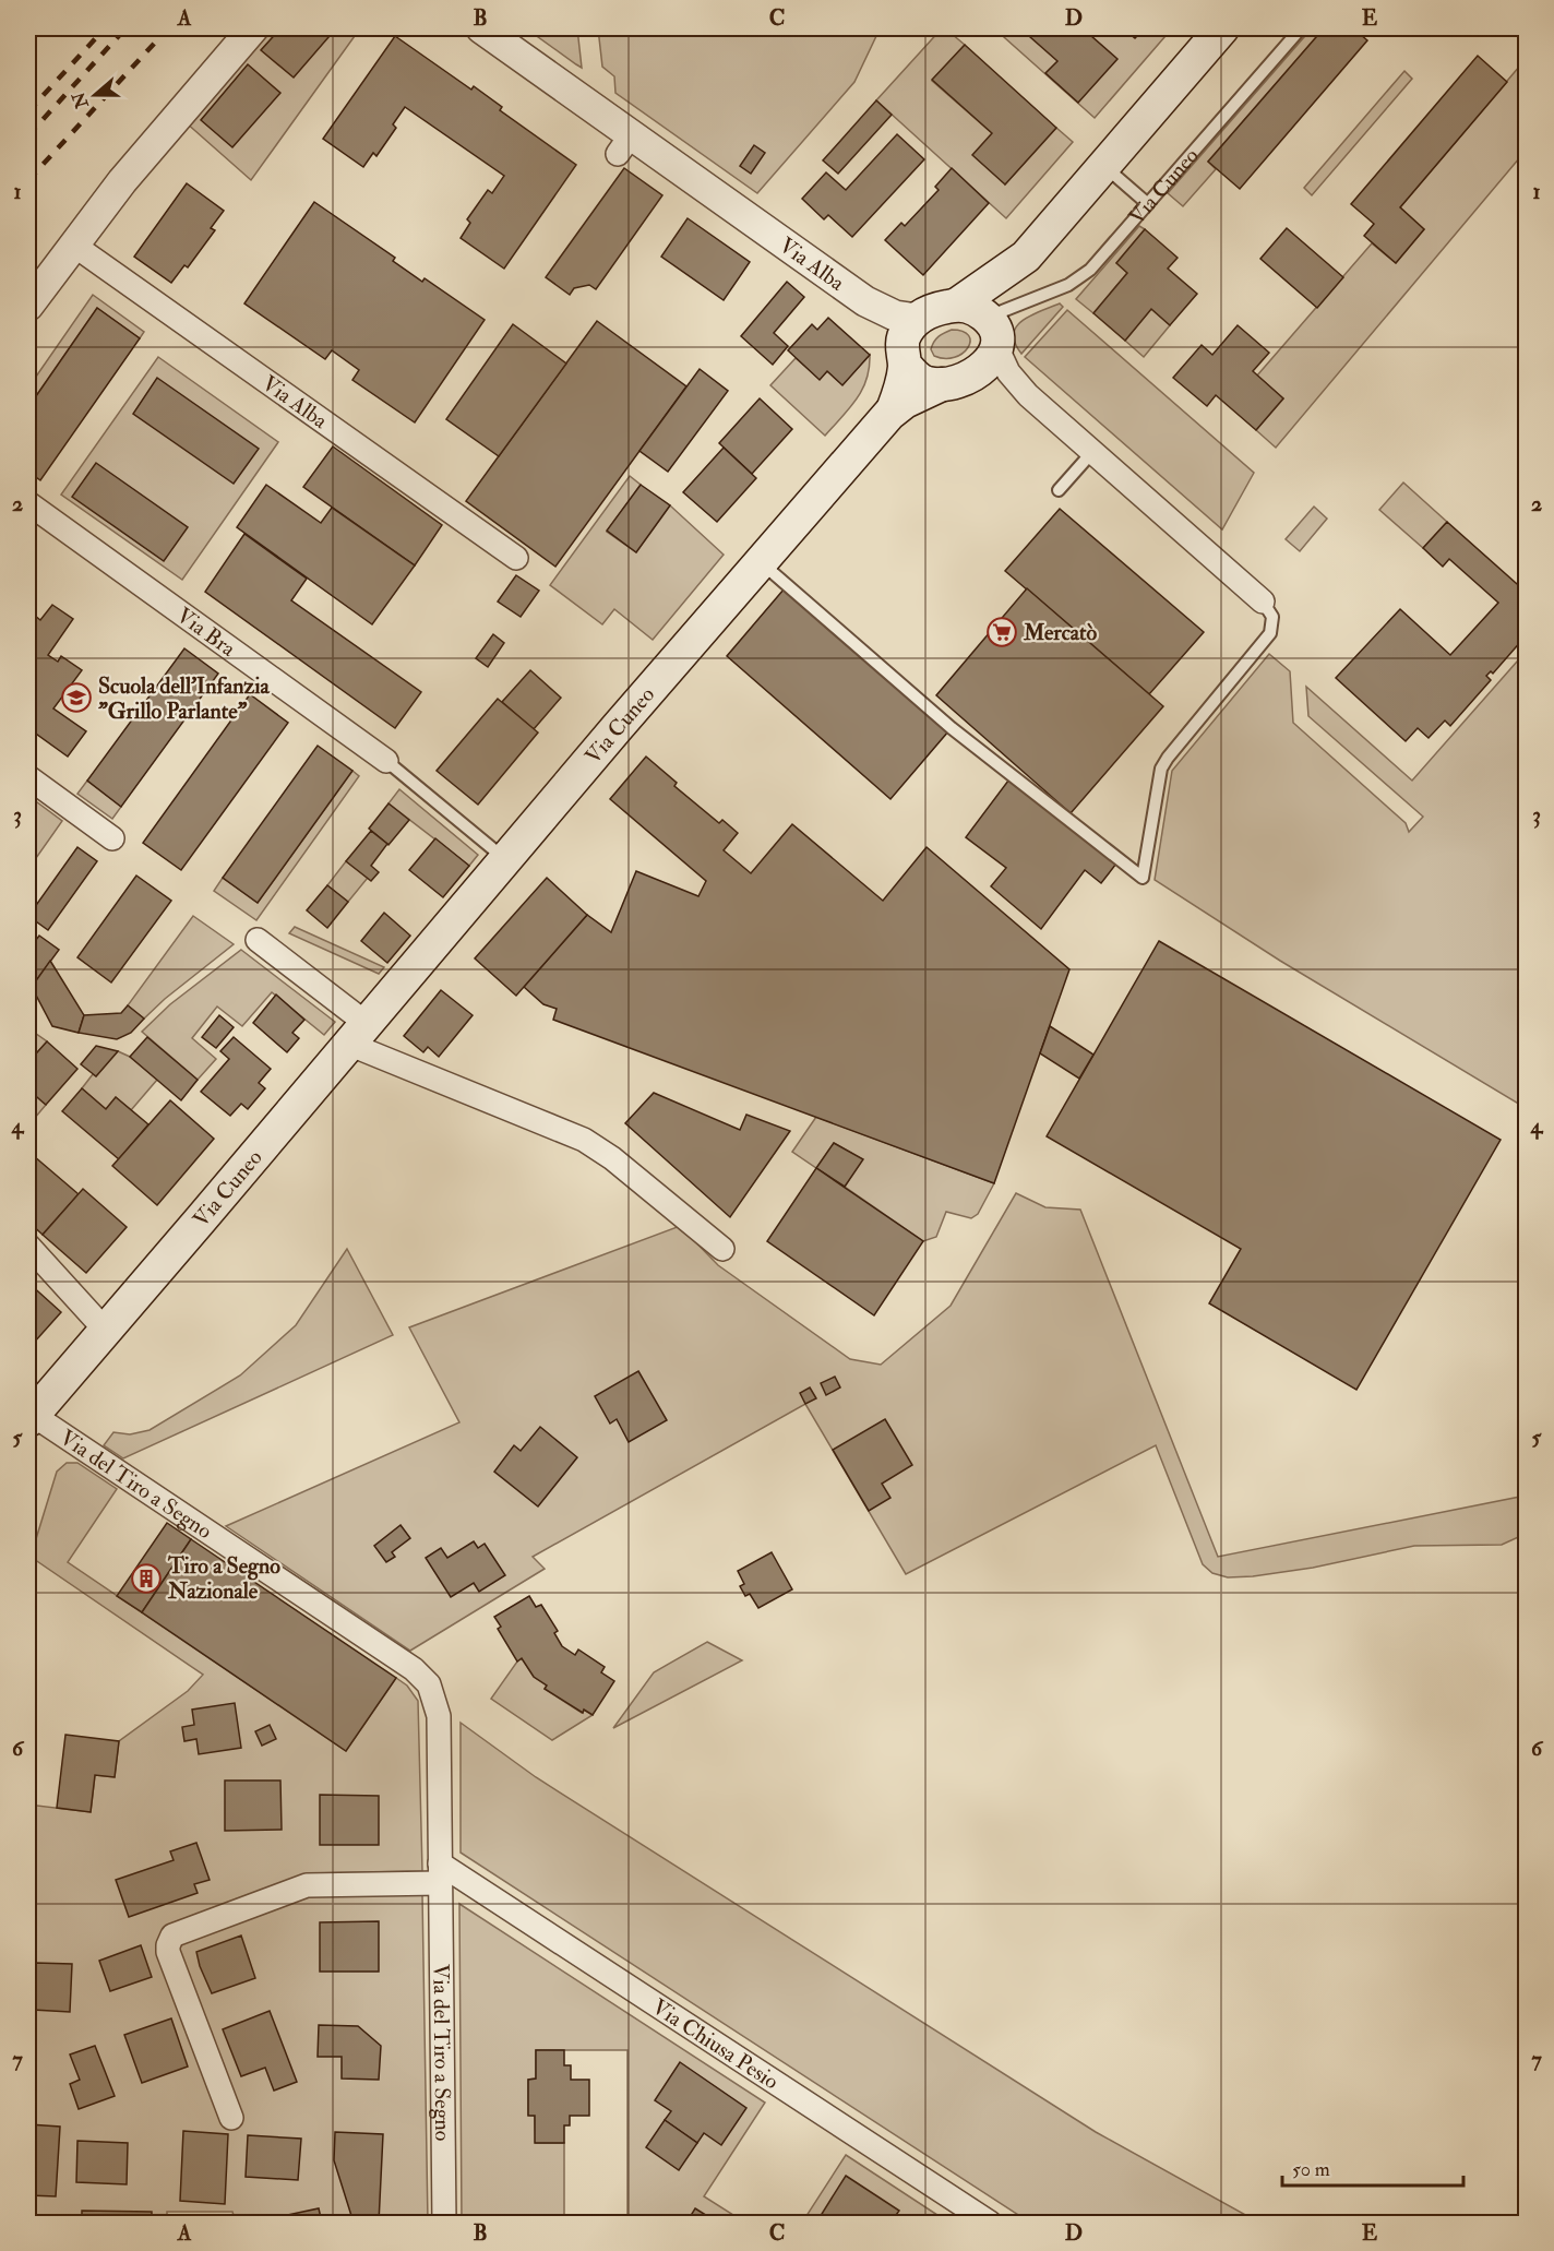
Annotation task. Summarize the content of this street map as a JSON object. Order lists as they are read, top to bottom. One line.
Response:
{"streets":{"main road":["Via Cuneo"],"street":["Via Alba","Via Bra","Via del Tiro a Segno","Via Chiusa Pesio"]},"crossings":[["Via Cuneo","Via Alba"],["Via Cuneo","Via del Tiro a Segno"],["Via del Tiro a Segno","Via Chiusa Pesio"]],"places":{"supermarket":["Mercatò"],"school or university":["Scuola dell'Infanzia \"Grillo Parlante\""],"building":["Tiro a Segno Nazionale"]},"scale_bar":"50 m","north":"left","grid":{"columns":["A","B","C","D","E"],"rows":["1","2","3","4","5","6","7"]}}
